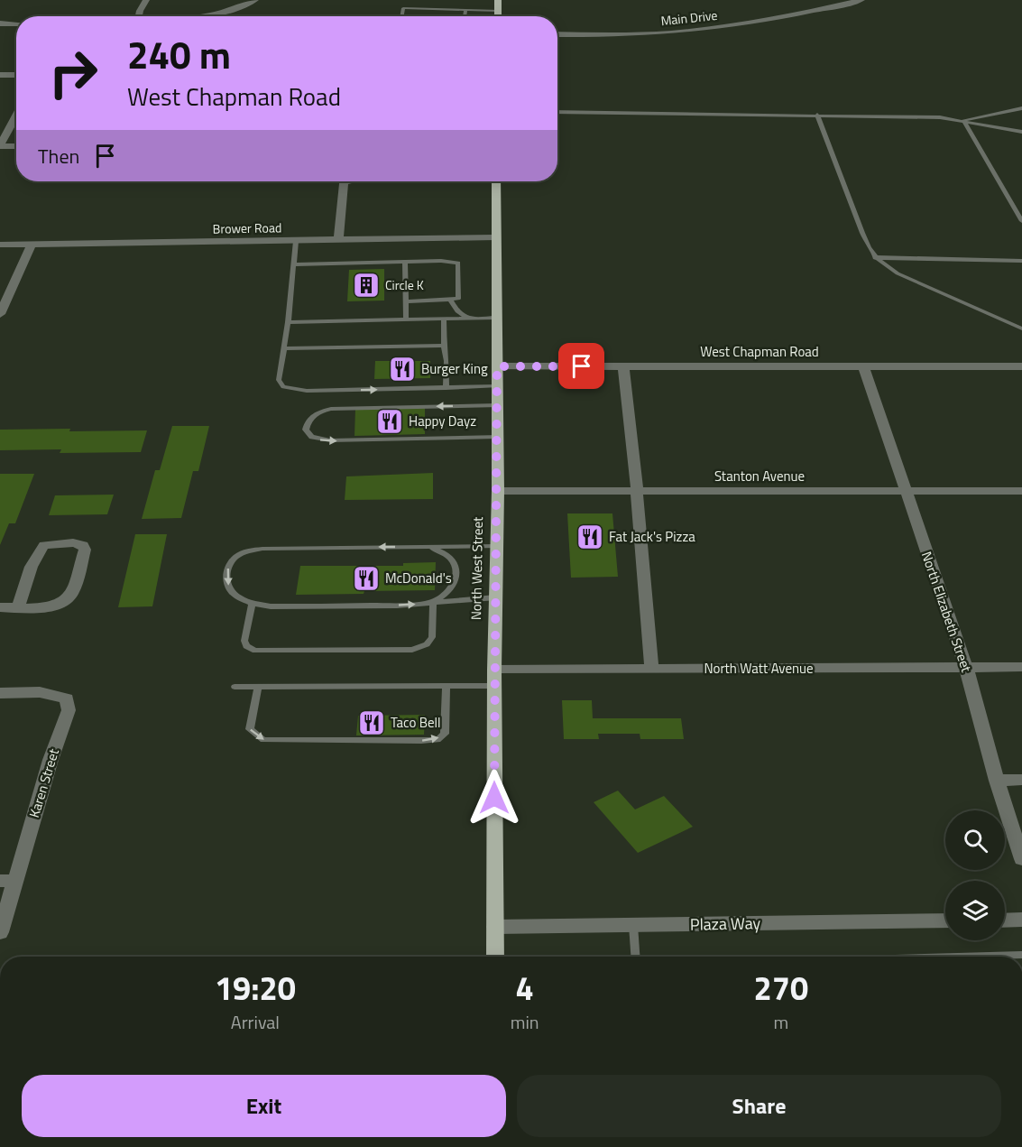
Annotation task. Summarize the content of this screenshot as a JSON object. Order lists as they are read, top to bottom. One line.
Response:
{"streets":{"main road":["North West Street"],"street":["Main Drive","Brower Road","West Chapman Road","Stanton Avenue","North Elizabeth Street","North Watt Avenue","Karen Street","Plaza Way"]},"crossings":[["Brower Road","North West Street"],["West Chapman Road","North West Street"],["West Chapman Road","North Elizabeth Street"],["Stanton Avenue","North West Street"],["Stanton Avenue","North Elizabeth Street"],["North West Street","North Watt Avenue"],["North West Street","Plaza Way"],["North Elizabeth Street","North Watt Avenue"]],"places":{"building":["Circle K"],"restaurant":["Burger King","Happy Dayz","Fat Jack's Pizza","McDonald's","Taco Bell"]},"page":{"turn":["240 m","West Chapman Road"],"then":"Then","eta":["19:20","Arrival","4","min","270","m"],"buttons":["Exit","Share"]}}
